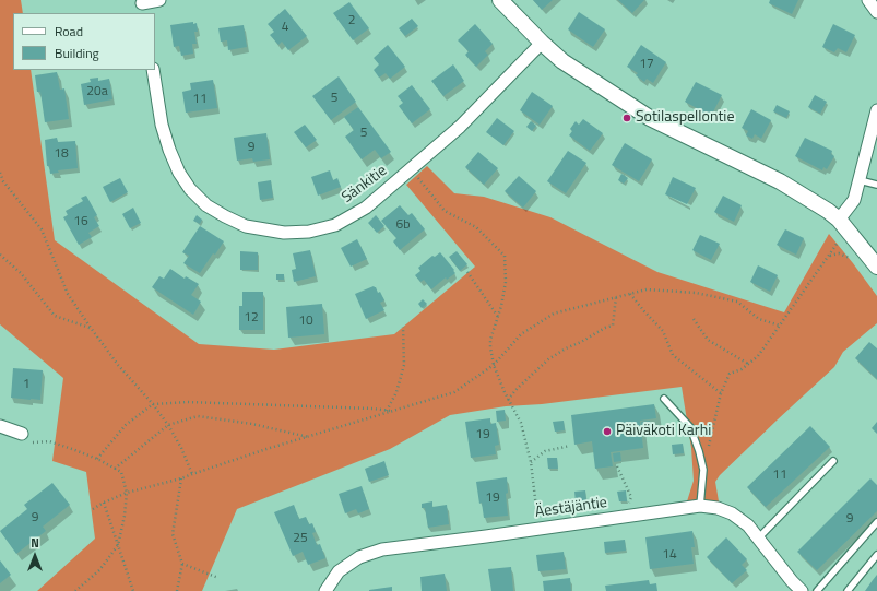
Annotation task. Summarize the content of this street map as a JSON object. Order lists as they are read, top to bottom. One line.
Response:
{"streets":{"street":["Sänkitie","Äestäjäntie"]},"places":["Sotilaspellontie","Päiväkoti Karhi"],"house_numbers":["2","4","17","20a","5","11","5","9","18","16","6b","12","10","1","19","11","19","9","9","25","14"],"legend":["Road","Building"],"north":"top"}
